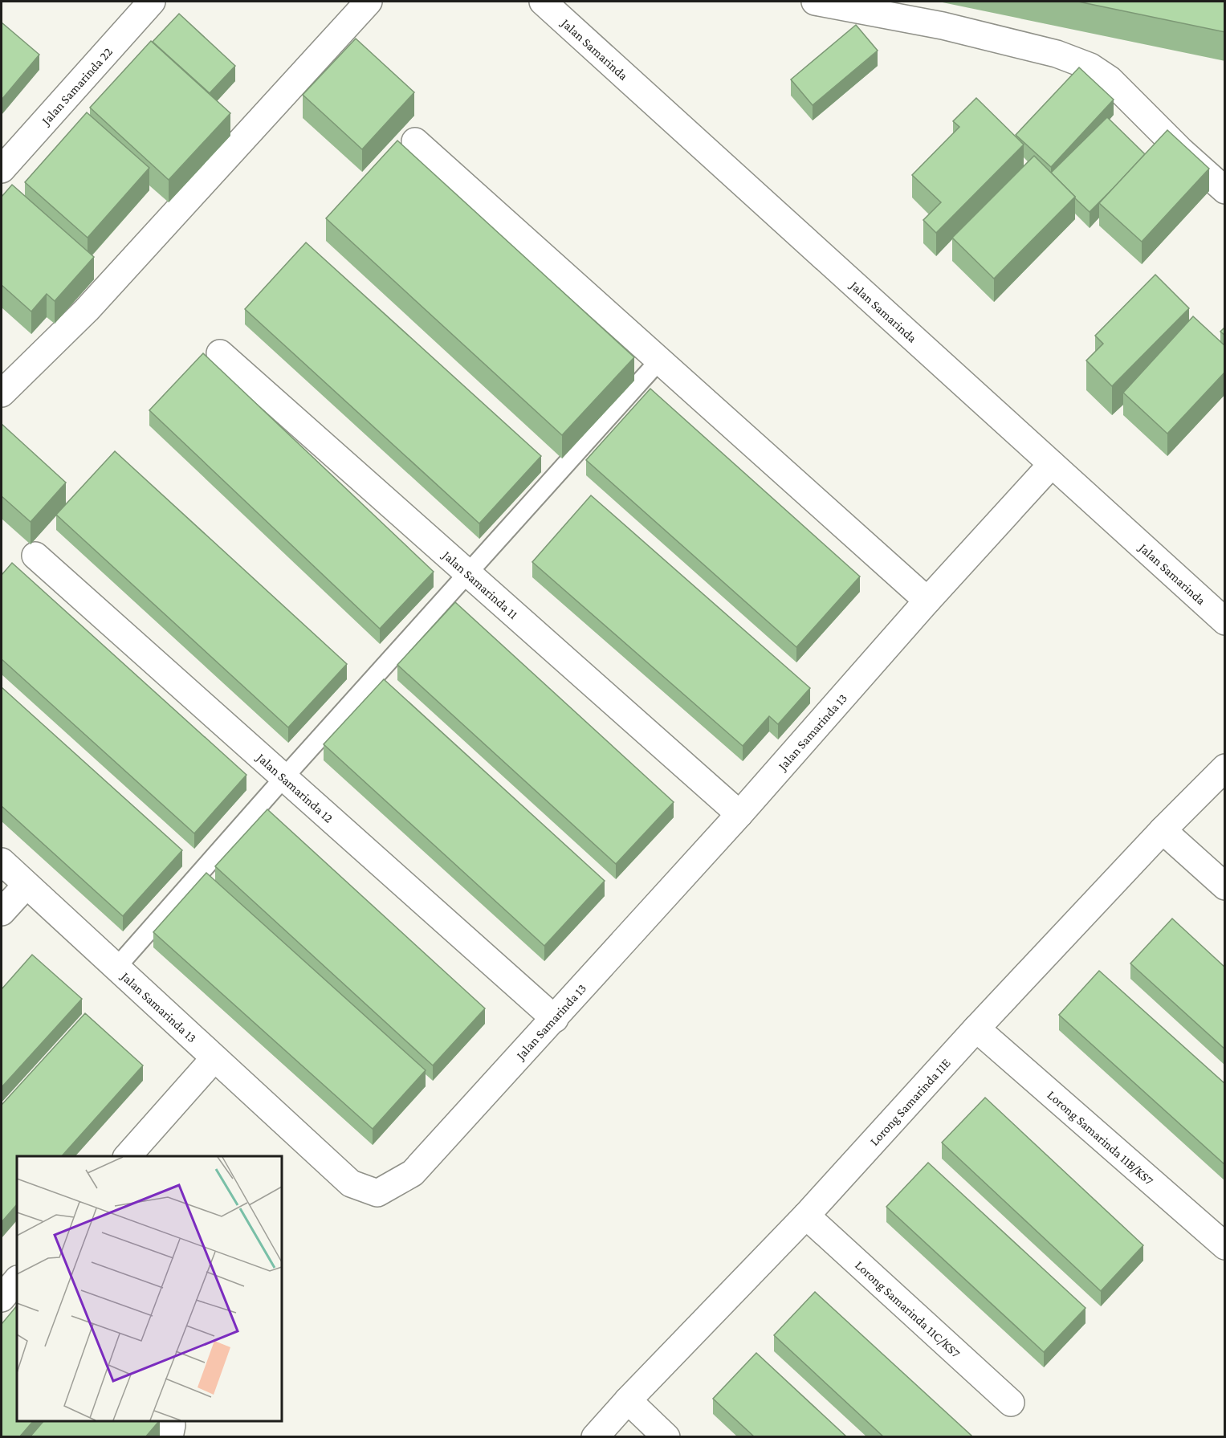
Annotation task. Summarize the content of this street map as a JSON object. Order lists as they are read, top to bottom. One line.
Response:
{"streets":{"street":["Jalan Samarinda","Jalan Samarinda 22","Jalan Samarinda 11","Jalan Samarinda 13","Jalan Samarinda 12","Lorong Samarinda 11E","Lorong Samarinda 11B/KS7","Lorong Samarinda 11C/KS7"]},"crossings":[["Jalan Samarinda","Jalan Samarinda 13"],["Jalan Samarinda 11","Jalan Samarinda 13"],["Jalan Samarinda 13","Jalan Samarinda 12"],["Lorong Samarinda 11E","Lorong Samarinda 11B/KS7"],["Lorong Samarinda 11E","Lorong Samarinda 11C/KS7"]]}
